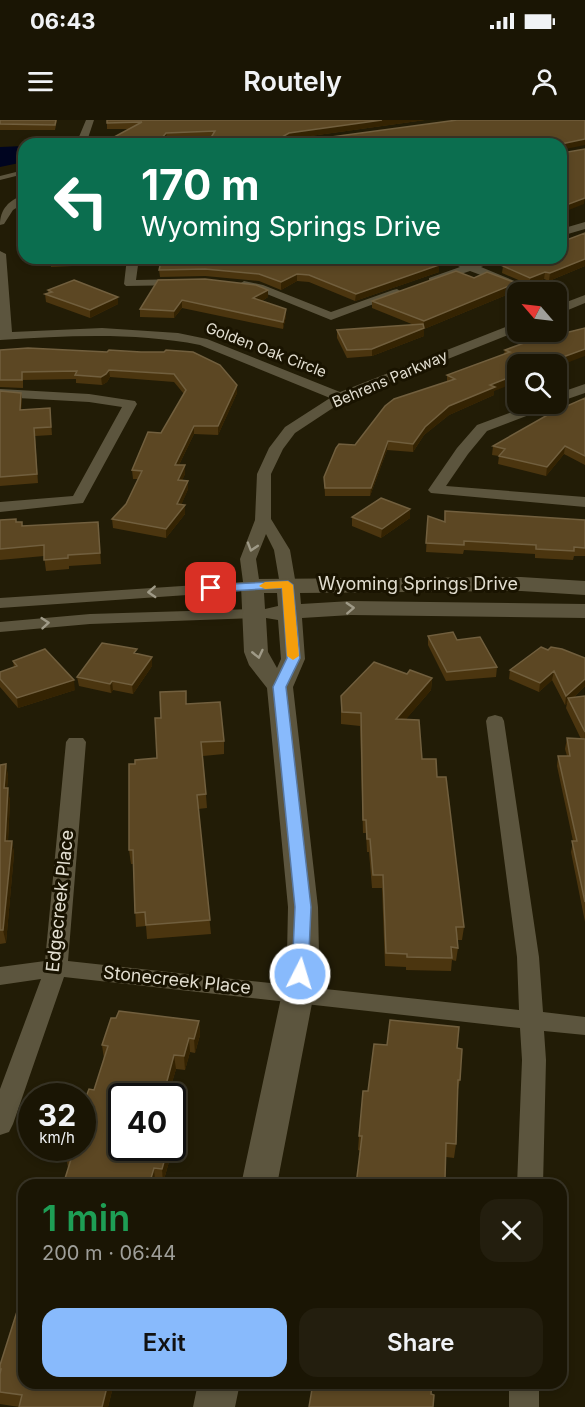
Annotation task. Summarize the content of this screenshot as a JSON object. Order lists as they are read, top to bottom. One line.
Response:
{"streets":{"street":["Golden Oak Circle","Behrens Parkway","Wyoming Springs Drive","Edgecreek Place","Stonecreek Place"]},"crossings":[["Golden Oak Circle","Behrens Parkway"],["Behrens Parkway","Wyoming Springs Drive"],["Edgecreek Place","Stonecreek Place"]],"north":"top left","page":{"status":"06:43","header":"Routely","turn":["170 m","Wyoming Springs Drive"],"speed":"32 km/h","limit":"40","heading":["1 min","200 m · 06:44"],"buttons":["Exit","Share"]}}
